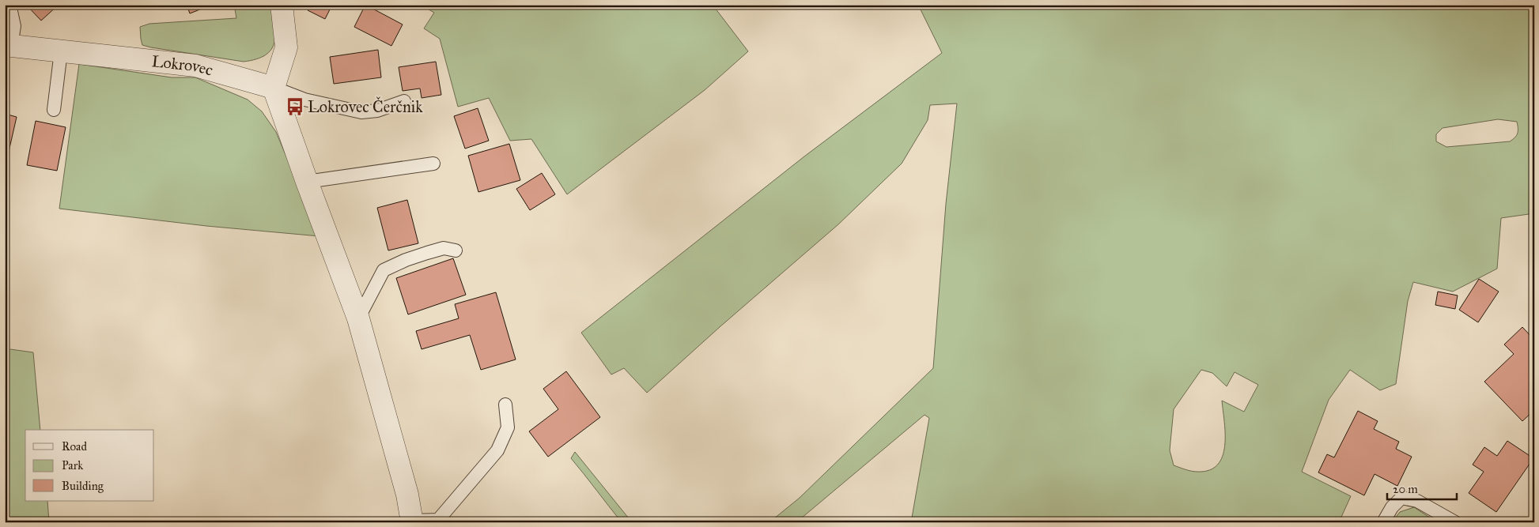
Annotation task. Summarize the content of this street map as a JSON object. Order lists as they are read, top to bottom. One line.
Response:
{"streets":{"street":["Lokrovec"]},"places":{"bus stop":["Lokrovec Čerčnik"]},"legend":["Road","Park","Building"],"scale_bar":"20 m"}
